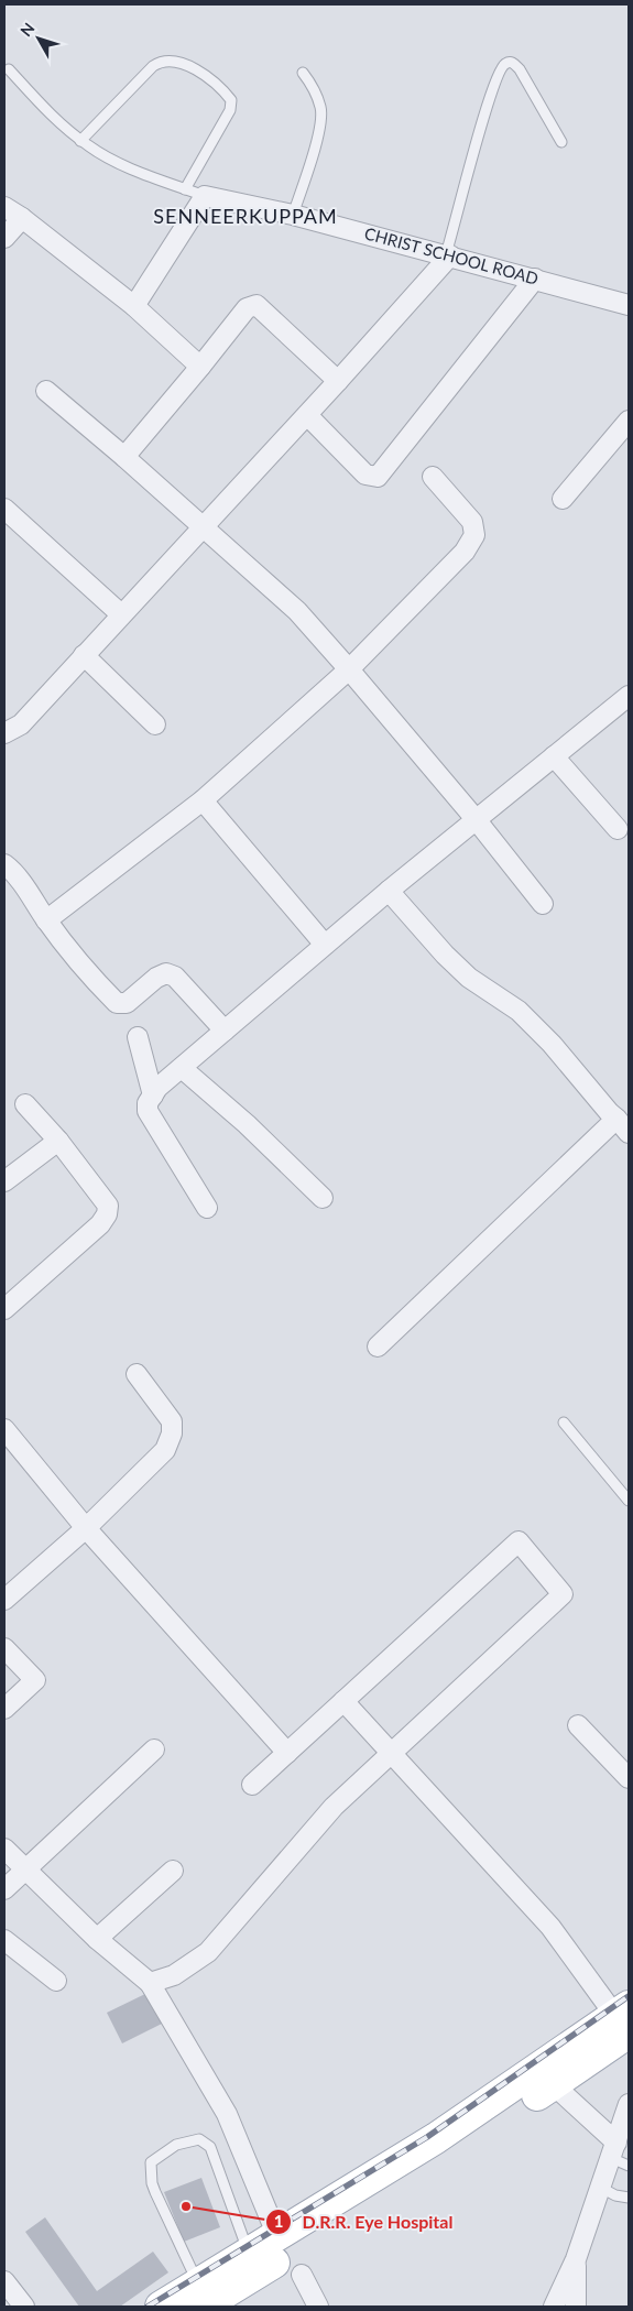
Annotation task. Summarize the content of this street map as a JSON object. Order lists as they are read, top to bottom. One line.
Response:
{"streets":{"street":["CHRIST SCHOOL ROAD"]},"districts":["SENNEERKUPPAM"],"places":["D.R.R. Eye Hospital"],"north":"top left"}
